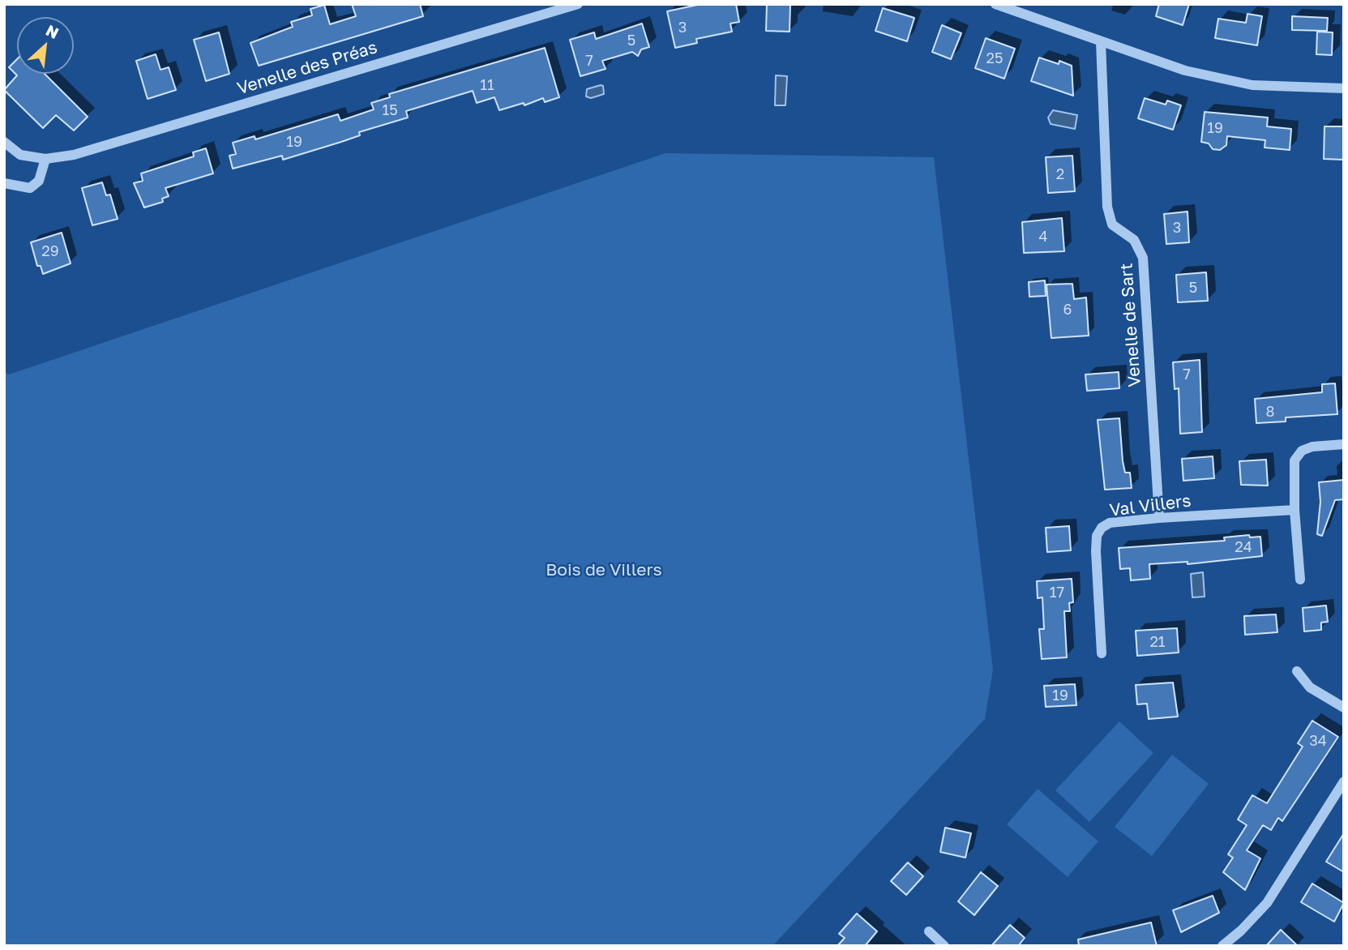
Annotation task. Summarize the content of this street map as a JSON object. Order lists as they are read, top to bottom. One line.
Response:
{"streets":{"street":["Venelle des Préas","Venelle de Sart","Val Villers"]},"crossings":[["Venelle de Sart","Val Villers"]],"parks":["Bois de Villers"],"house_numbers":["3","5","25","7","11","15","19","19","2","3","4","29","5","6","7","8","24","17","21","19","34"],"north":"top right"}
